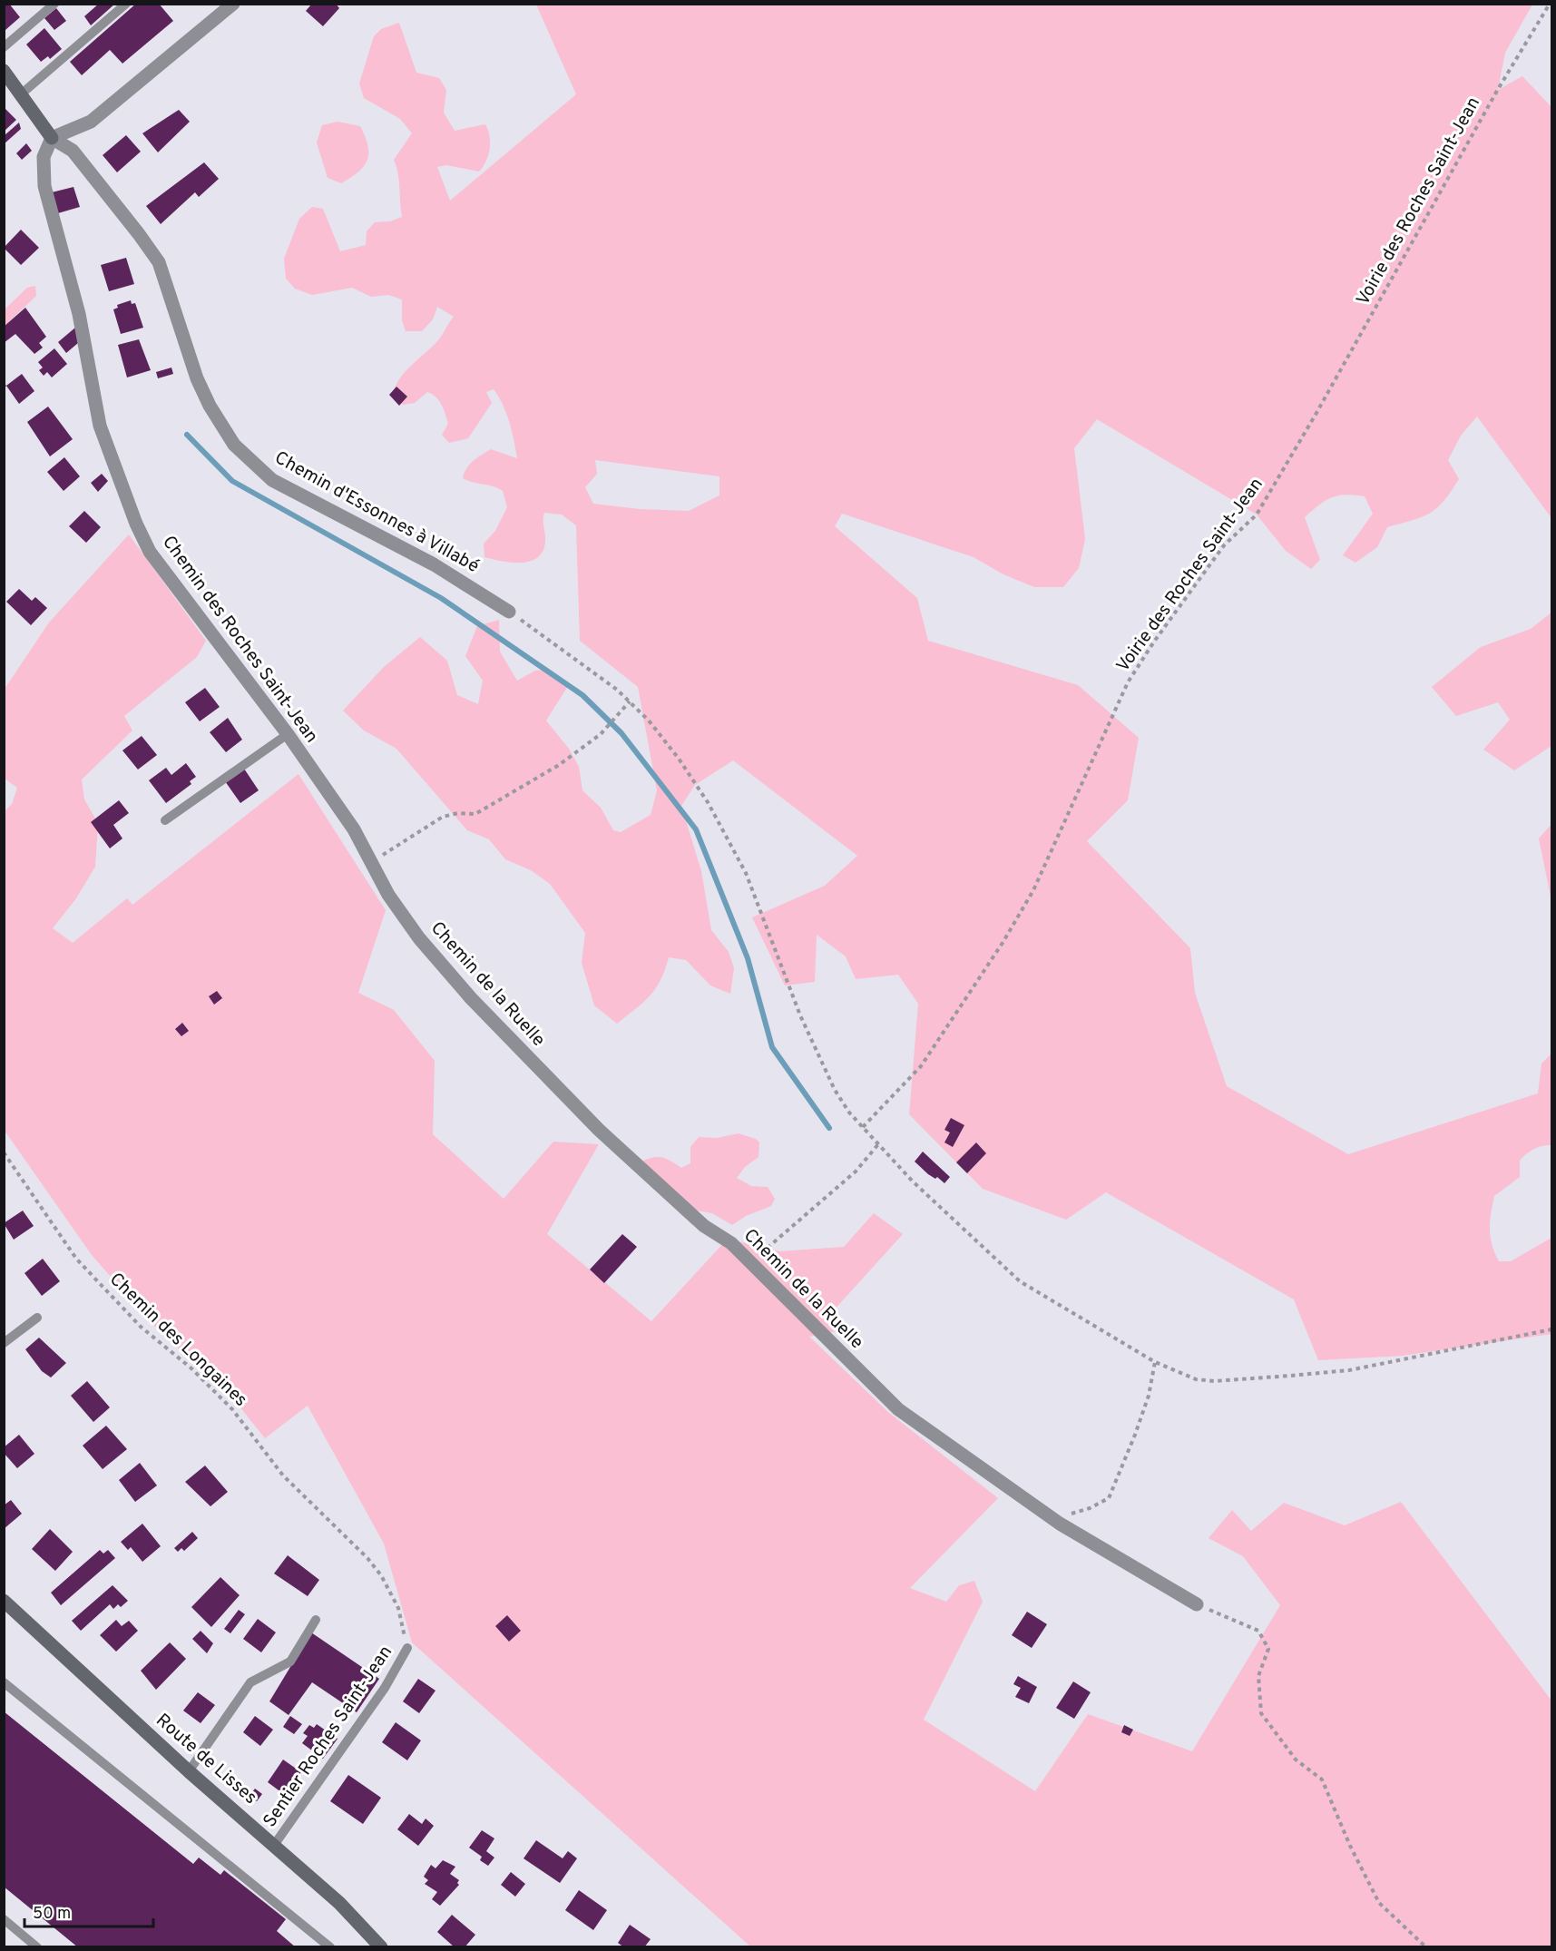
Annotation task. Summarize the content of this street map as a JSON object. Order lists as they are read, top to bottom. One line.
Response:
{"streets":{"street":["Chemin d'Essonnes à Villabé","Chemin des Roches Saint-Jean","Chemin de la Ruelle","Route de Lisses"],"lane":["Sentier Roches Saint-Jean"],"path":["Voirie des Roches Saint-Jean","Chemin des Longaines"]},"crossings":[["Chemin d'Essonnes à Villabé","Chemin des Roches Saint-Jean"],["Chemin des Roches Saint-Jean","Chemin de la Ruelle"],["Chemin des Longaines","Sentier Roches Saint-Jean"],["Sentier Roches Saint-Jean","Route de Lisses"]],"scale_bar":"50 m"}
